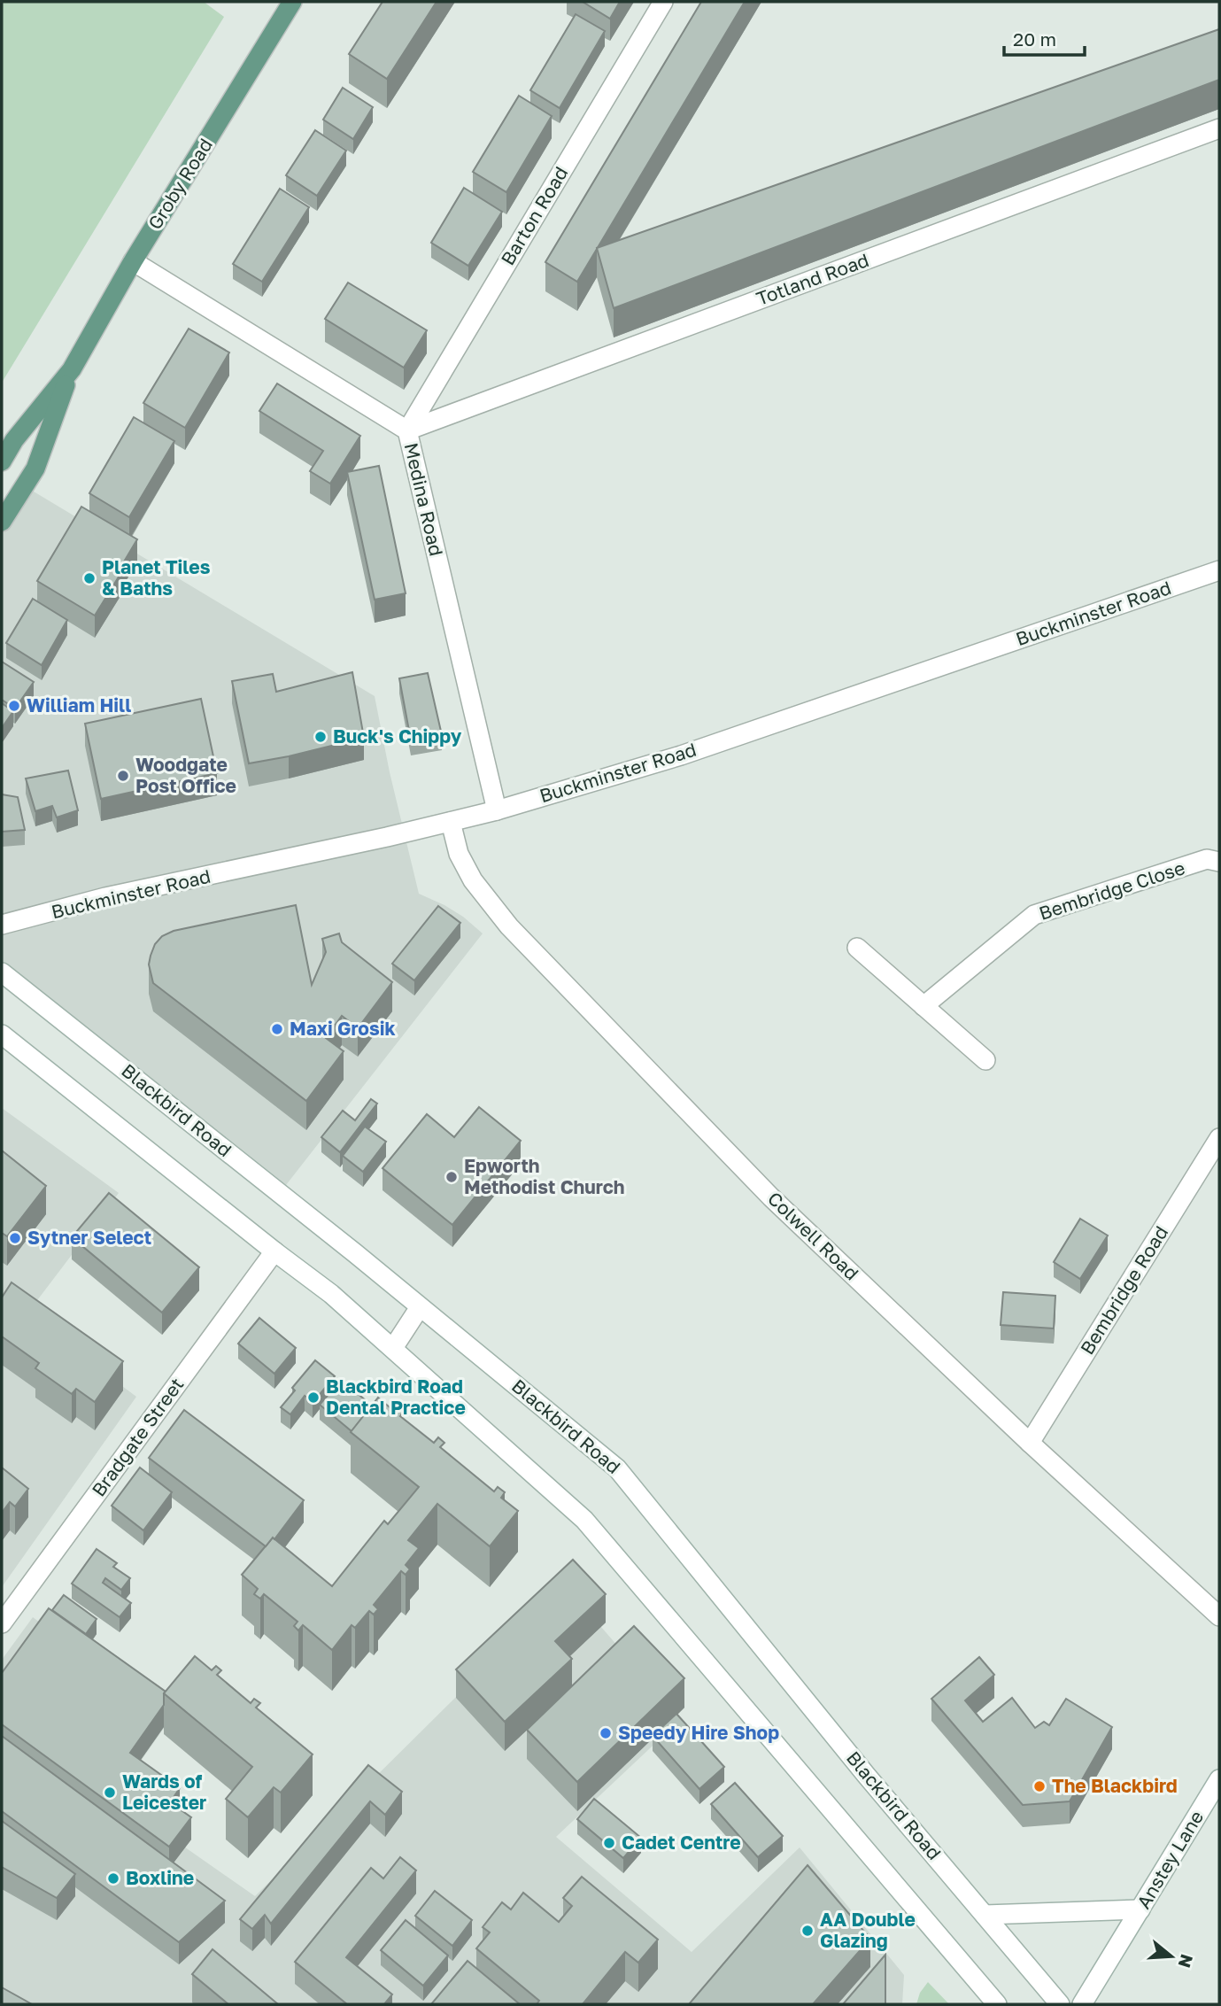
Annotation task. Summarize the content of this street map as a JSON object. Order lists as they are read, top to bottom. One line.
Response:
{"streets":{"main road":["Groby Road"],"street":["Barton Road","Totland Road","Medina Road","Buckminster Road","Bembridge Close","Blackbird Road","Colwell Road","Bembridge Road","Bradgate Street","Anstey Lane"]},"crossings":[["Groby Road","Medina Road"],["Barton Road","Totland Road"],["Barton Road","Medina Road"],["Totland Road","Medina Road"],["Medina Road","Buckminster Road"],["Buckminster Road","Colwell Road"],["Colwell Road","Bembridge Road"]],"places":["Planet Tiles & Baths","William Hill","Buck's Chippy","Woodgate Post Office","Maxi Grosik","Epworth Methodist Church","Sytner Select","Blackbird Road Dental Practice","Speedy Hire Shop","The Blackbird","Wards of Leicester","Cadet Centre","Boxline","AA Double Glazing"],"scale_bar":"20 m","north":"right"}
